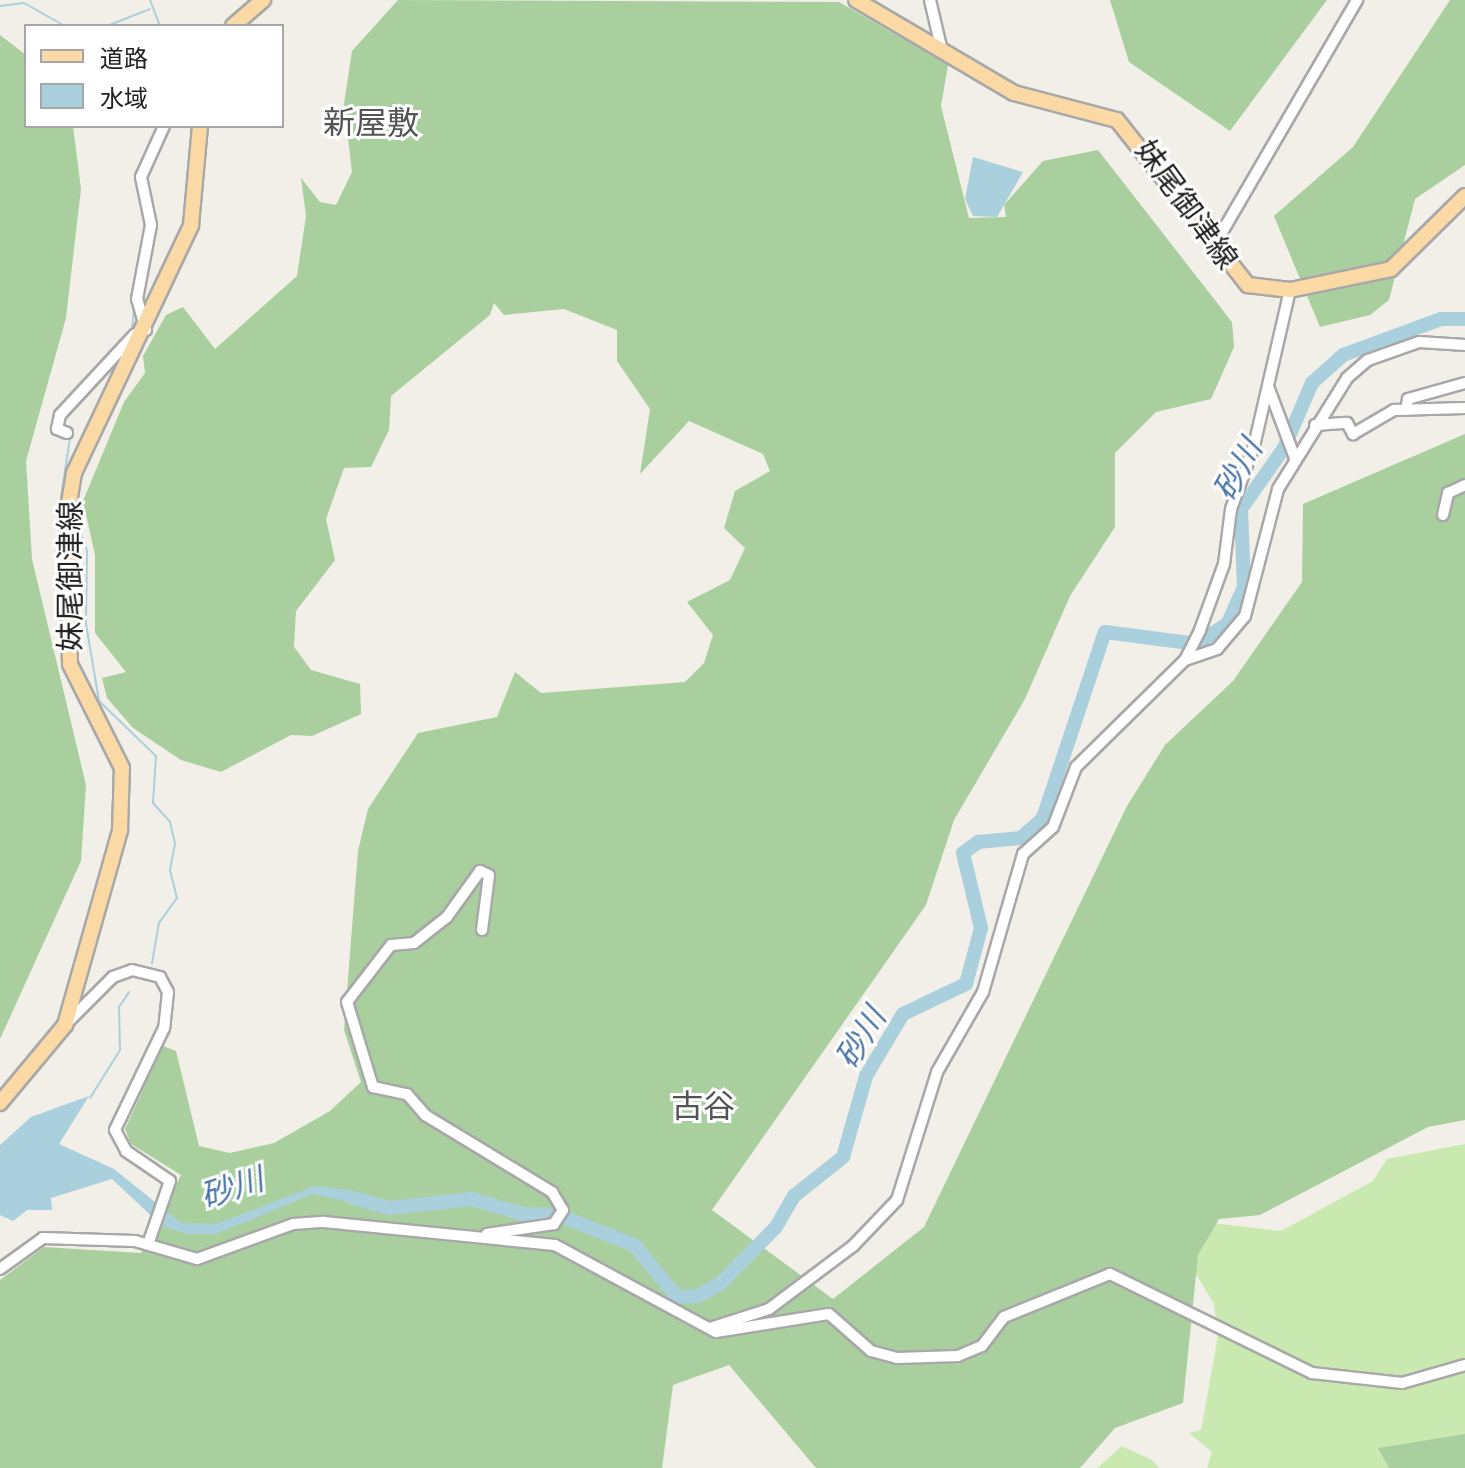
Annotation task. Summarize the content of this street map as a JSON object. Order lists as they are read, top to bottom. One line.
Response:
{"streets":{"main road":["妹尾御津線"]},"districts":["新屋敷","古谷"],"water":["砂川"],"legend":["道路","水域"]}
